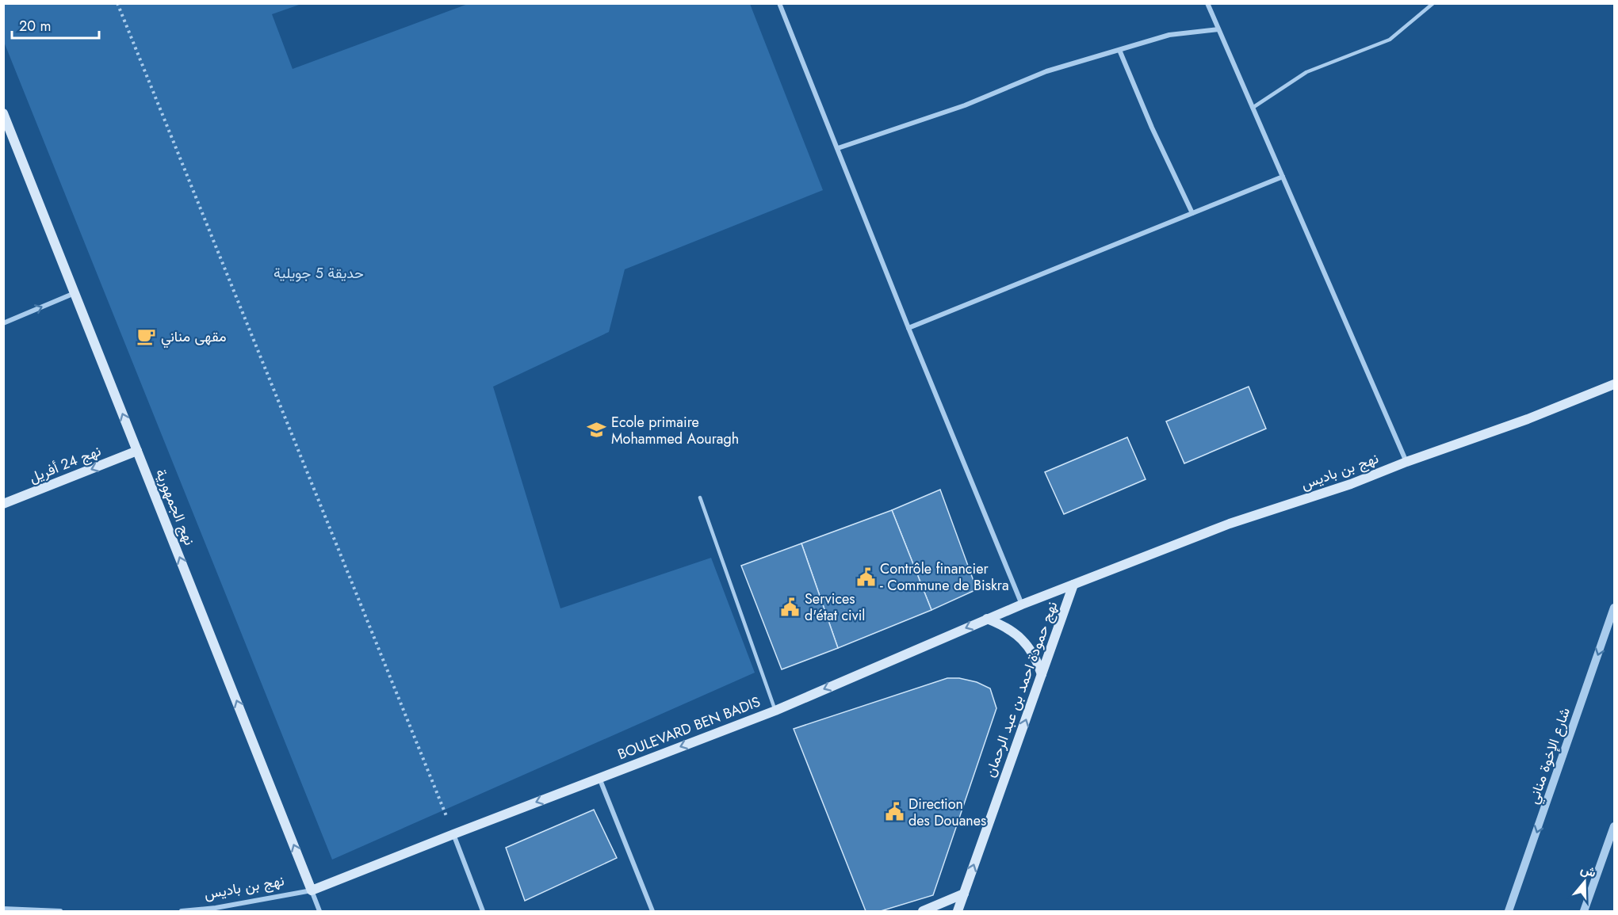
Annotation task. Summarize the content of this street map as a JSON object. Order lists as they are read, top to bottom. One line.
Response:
{"streets":{"main road":["نهج 24 أفريل","نهج بن باديس","نهج الجمهورية","نهج حمودة احمد بن عبد الرحمان","BOULEVARD BEN BADIS"],"street":["شارع الإخوة مناني"]},"crossings":[["نهج 24 أفريل","نهج الجمهورية"],["نهج بن باديس","نهج الجمهورية"],["نهج بن باديس","نهج حمودة احمد بن عبد الرحمان"],["نهج بن باديس","BOULEVARD BEN BADIS"],["نهج الجمهورية","BOULEVARD BEN BADIS"],["نهج حمودة احمد بن عبد الرحمان","BOULEVARD BEN BADIS"]],"one_way":["نهج 24 أفريل","نهج الجمهورية","نهج حمودة احمد بن عبد الرحمان","BOULEVARD BEN BADIS","شارع الإخوة مناني"],"parks":["حديقة 5 جويلية"],"places":{"cafe":["مقهى مناني"],"school or university":["Ecole primaire Mohammed Aouragh"],"public building":["Contrôle financier - Commune de Biskra","Services d'état civil","Direction des Douanes"]},"scale_bar":"20 m","north":"top"}
